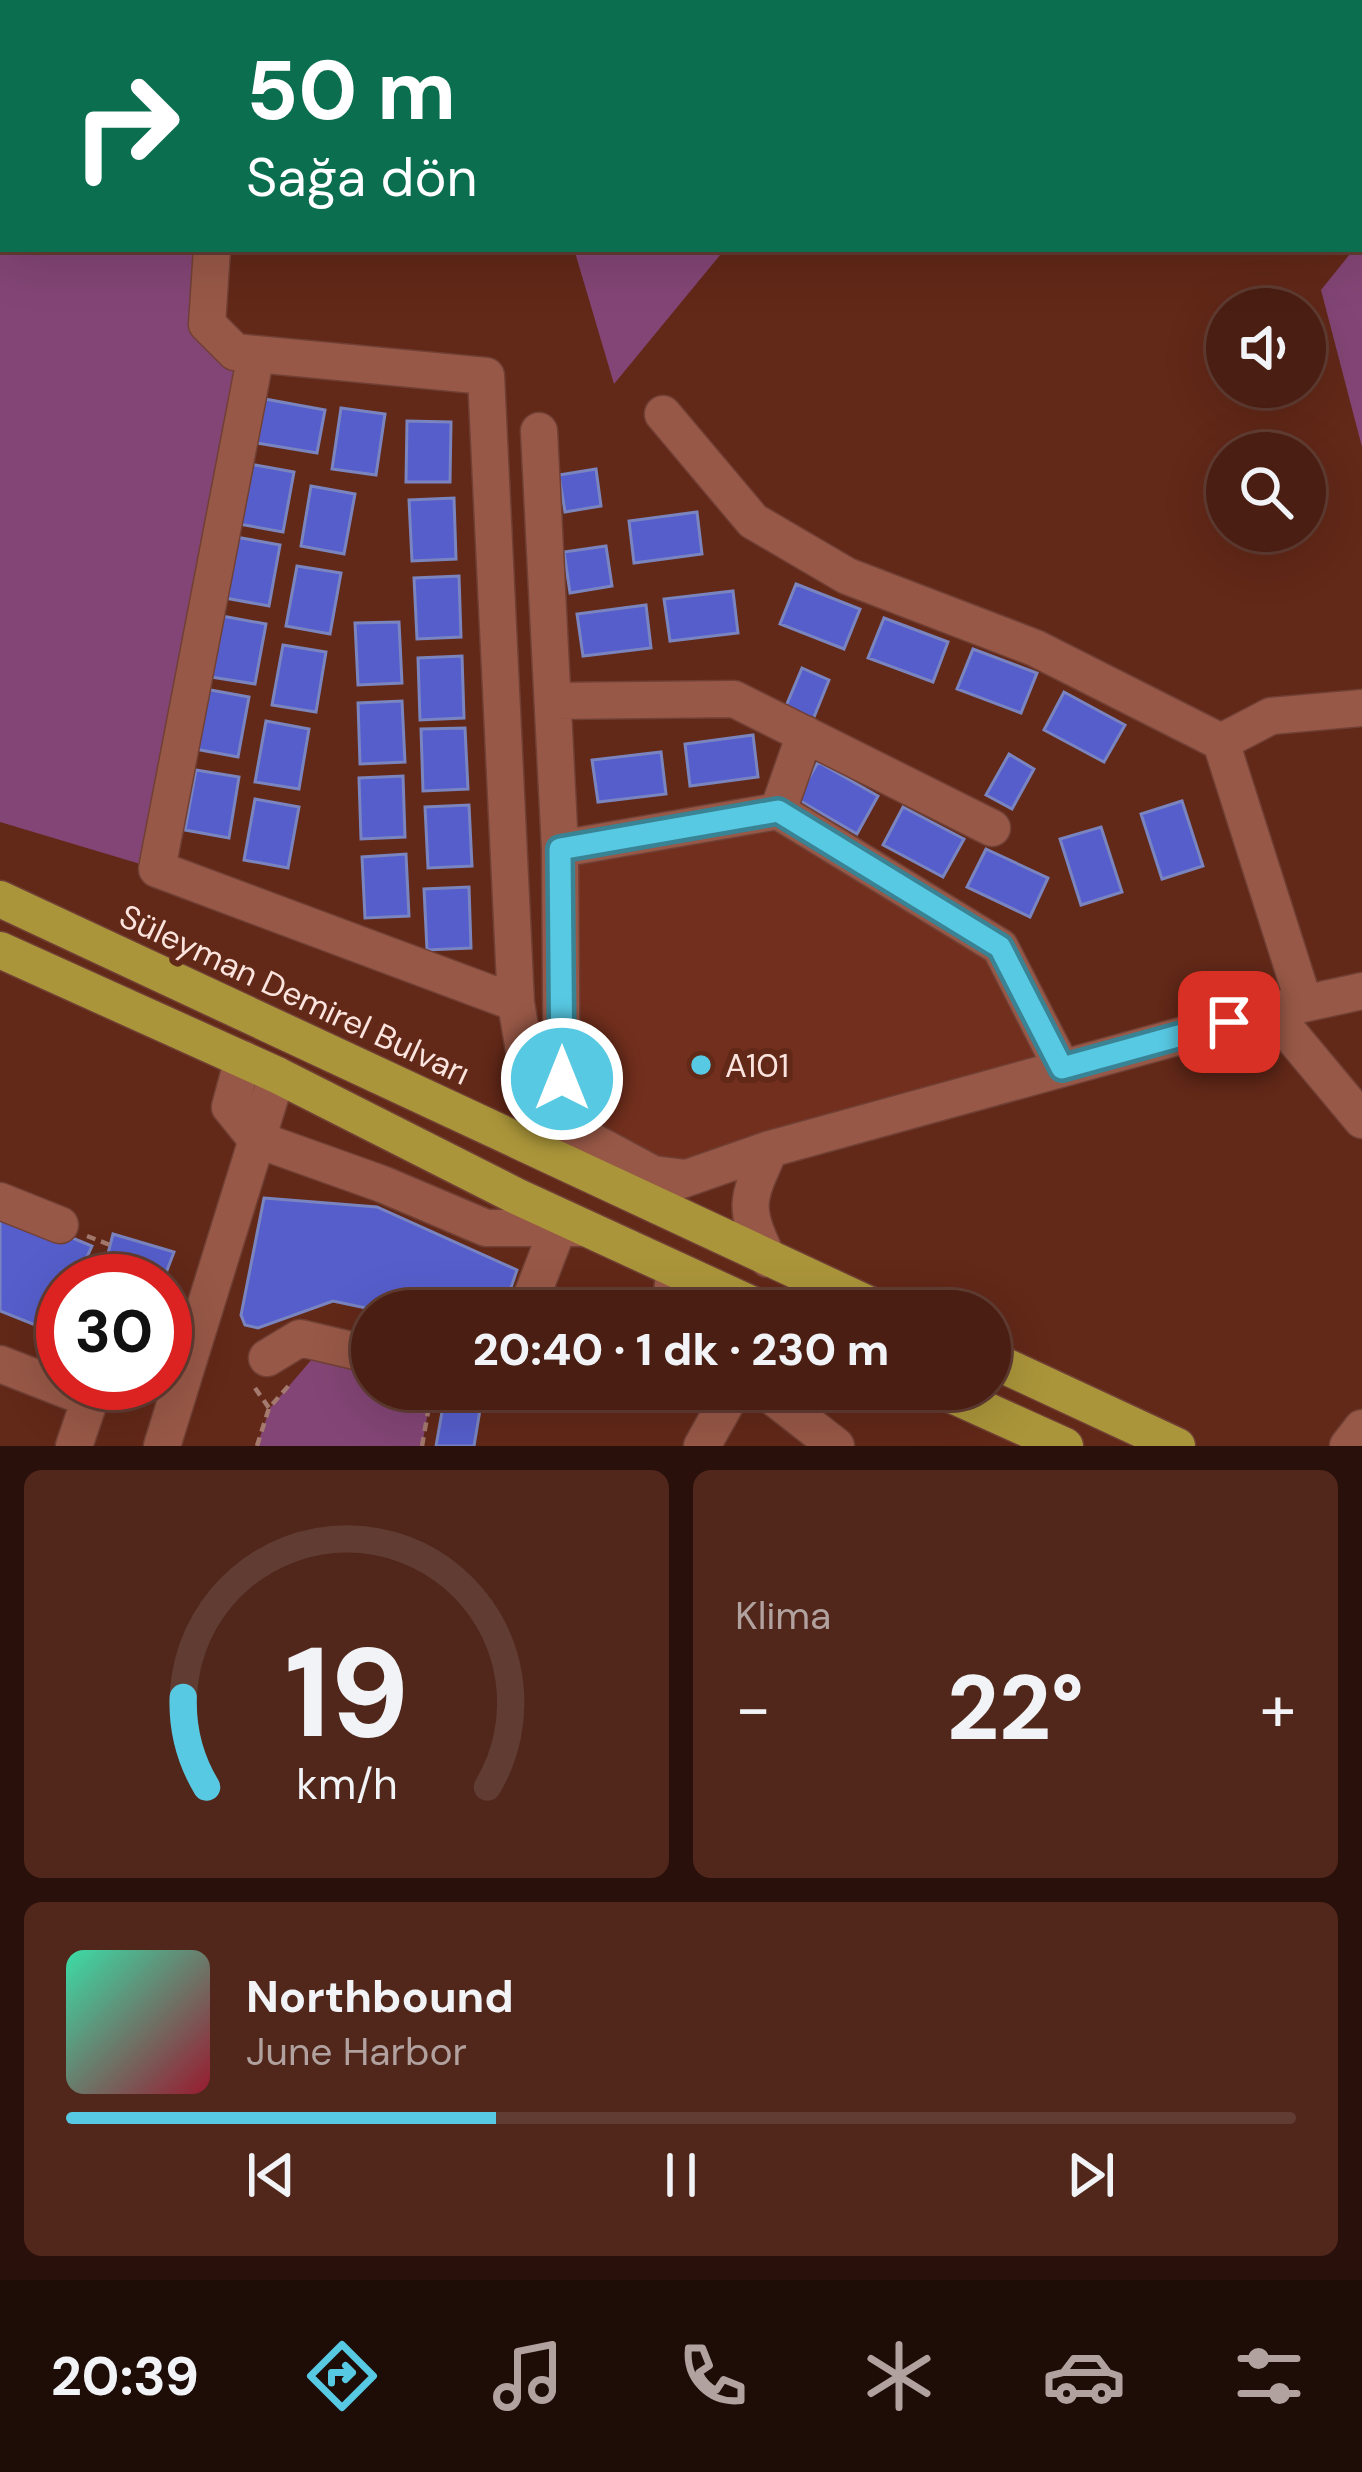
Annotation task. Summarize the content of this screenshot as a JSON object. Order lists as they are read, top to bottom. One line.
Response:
{"streets":{"highway":["Süleyman Demirel Bulvarı"]},"places":["A101"],"page":{"turn":["50 m","Sağa dön"],"limit":"30","trip":"20:40 · 1 dk · 230 m","tile":"Klima","heat":["−","22°","+"],"song":["Northbound","June Harbor"],"tabs":"20:39","gauge":["19","km/h"]}}
